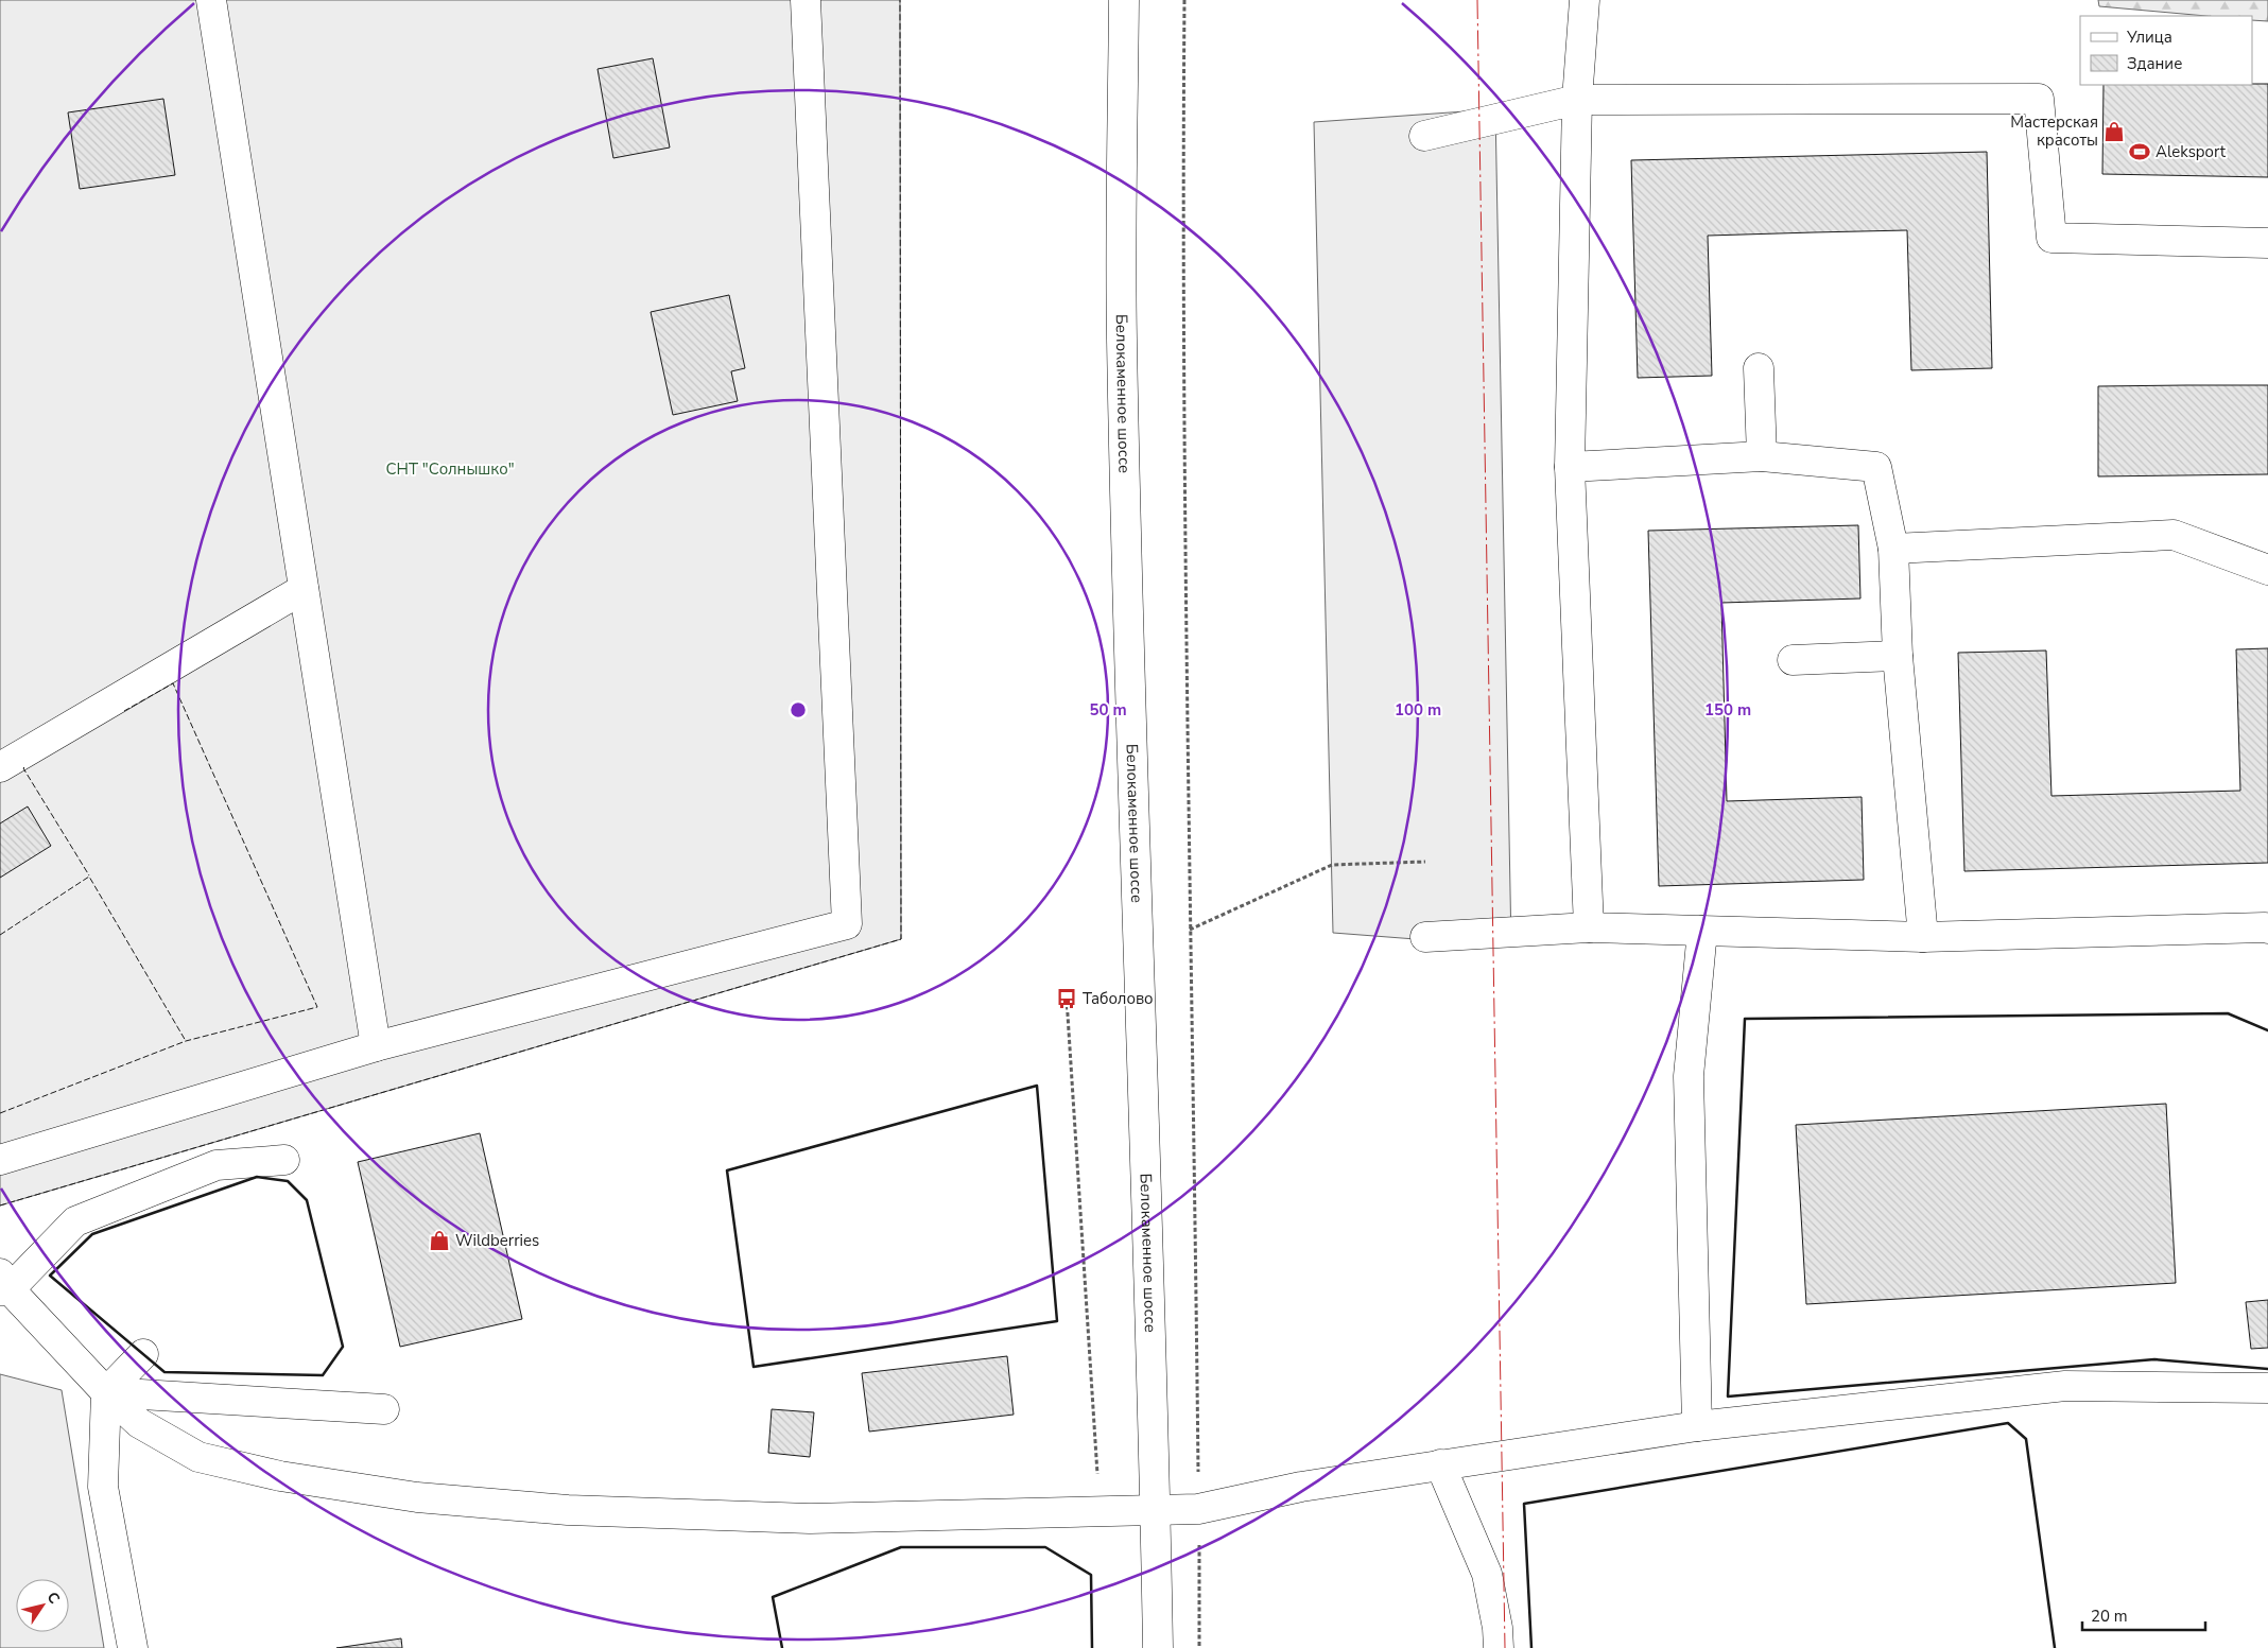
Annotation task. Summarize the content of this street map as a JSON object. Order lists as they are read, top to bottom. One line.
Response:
{"streets":{"street":["Белокаменное шоссе"]},"parks":["СНТ \"Солнышко\""],"places":{"shop":["Мастерская красоты","Wildberries"],"sports":["Aleksport"],"bus stop":["Таболово"]},"legend":["Улица","Здание"],"scale_bar":"20 m","north":"top right","rings":["50 m","100 m","150 m"]}
